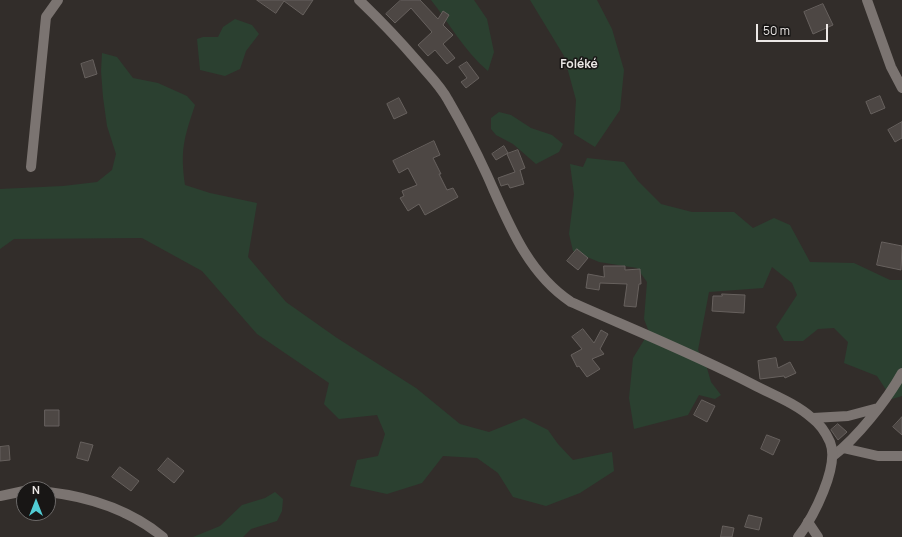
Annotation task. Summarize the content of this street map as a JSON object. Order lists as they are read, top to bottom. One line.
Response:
{"districts":["Foléké"],"scale_bar":"50 m","north":"top"}
